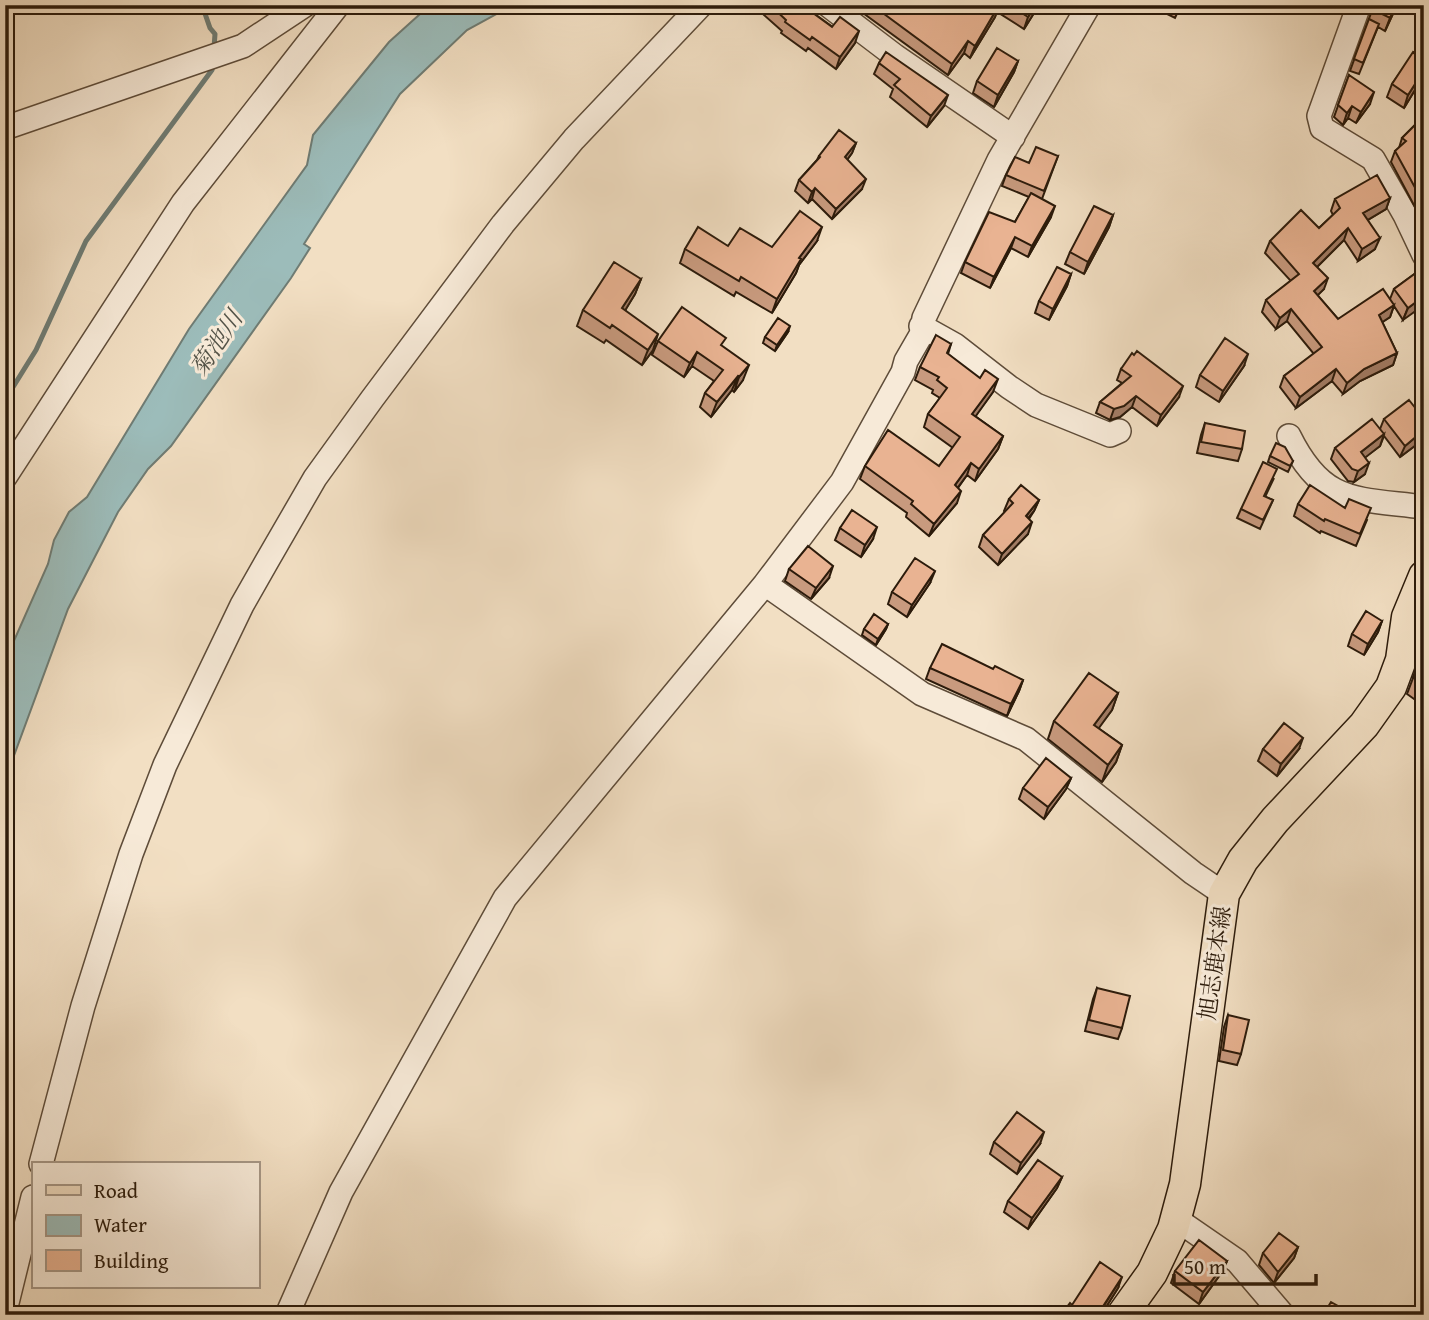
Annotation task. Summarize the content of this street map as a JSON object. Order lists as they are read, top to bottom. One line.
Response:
{"streets":{"main road":["旭志鹿本線"]},"water":["菊池川"],"legend":["Road","Water","Building"],"scale_bar":"50 m"}
